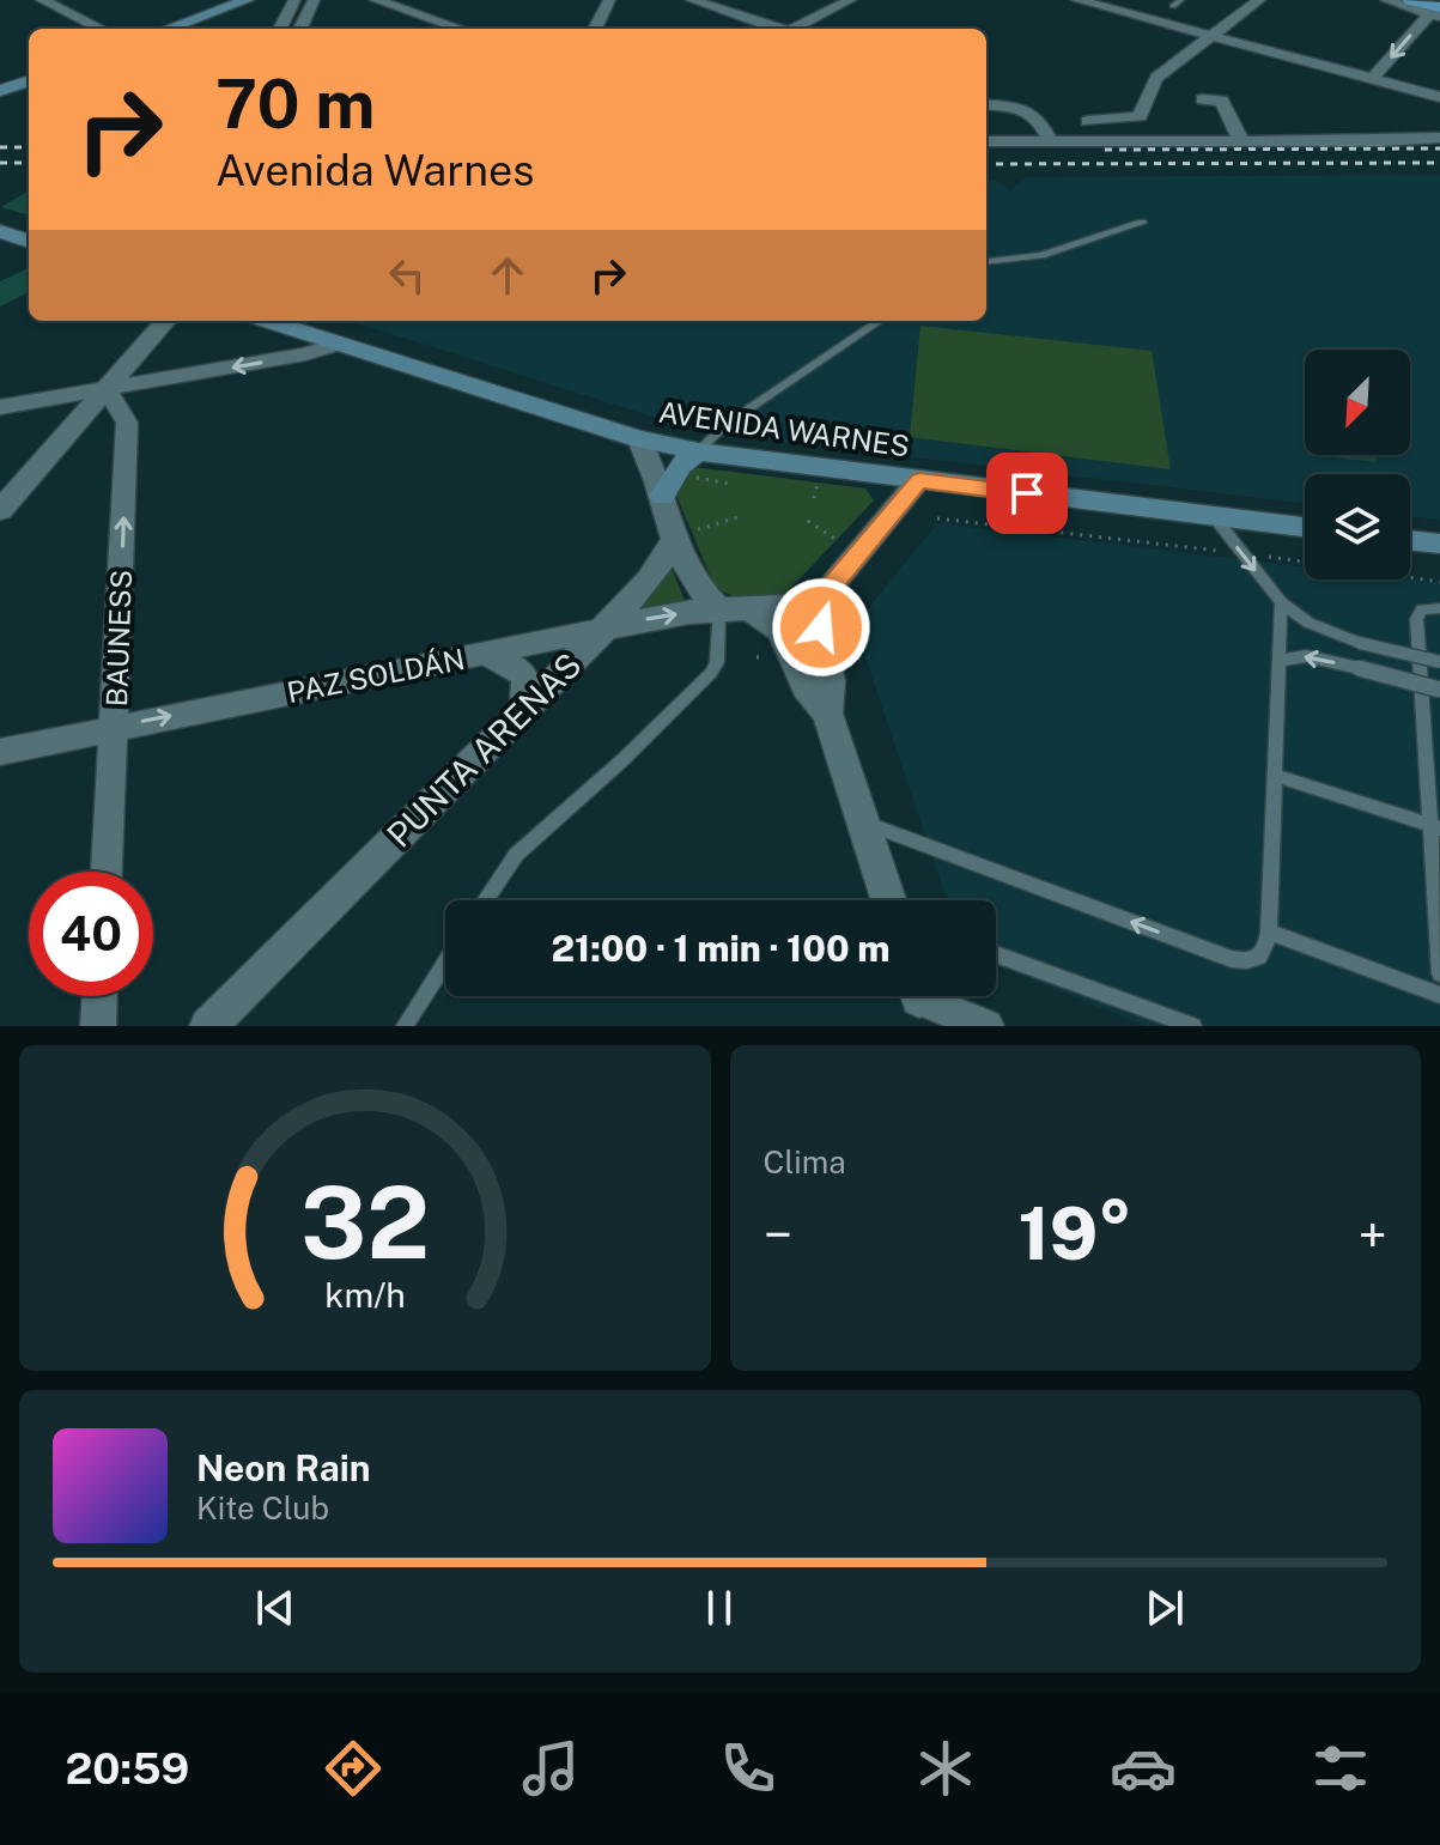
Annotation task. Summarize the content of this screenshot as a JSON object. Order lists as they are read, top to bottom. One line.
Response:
{"streets":{"main road":["AVENIDA WARNES"],"street":["BAUNESS","PAZ SOLDÁN","PUNTA ARENAS"]},"crossings":[["BAUNESS","PAZ SOLDÁN"],["PAZ SOLDÁN","PUNTA ARENAS"]],"one_way":["BAUNESS","PAZ SOLDÁN"],"north":"bottom left","page":{"turn":["70 m","Avenida Warnes"],"limit":"40","trip":"21:00 · 1 min · 100 m","tile":"Clima","heat":["−","19°","+"],"song":["Neon Rain","Kite Club"],"tabs":"20:59","gauge":["32","km/h"]}}
